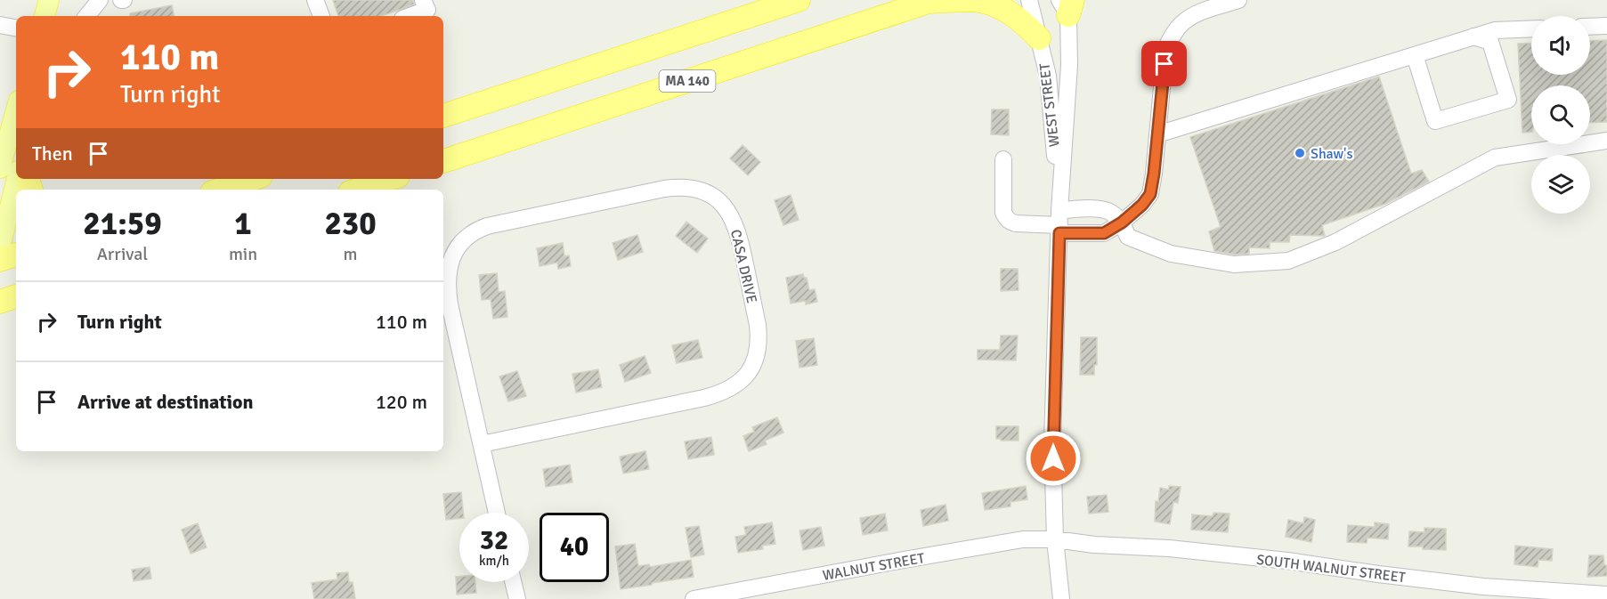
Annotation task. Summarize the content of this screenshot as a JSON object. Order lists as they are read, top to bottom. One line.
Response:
{"streets":{"highway":["MA 140"],"street":["WEST STREET","CASA DRIVE","WALNUT STREET","SOUTH WALNUT STREET"]},"crossings":[["WEST STREET","WALNUT STREET"],["WEST STREET","SOUTH WALNUT STREET"],["WALNUT STREET","SOUTH WALNUT STREET"]],"places":["Shaw's"],"page":{"turn":["110 m","Turn right"],"then":"Then","eta":["21:59","Arrival","1","min","230","m"],"list":[{"name":"Turn right","value":"110 m"},{"name":"Arrive at destination","value":"120 m"}],"speed":"32 km/h","limit":"40"}}
